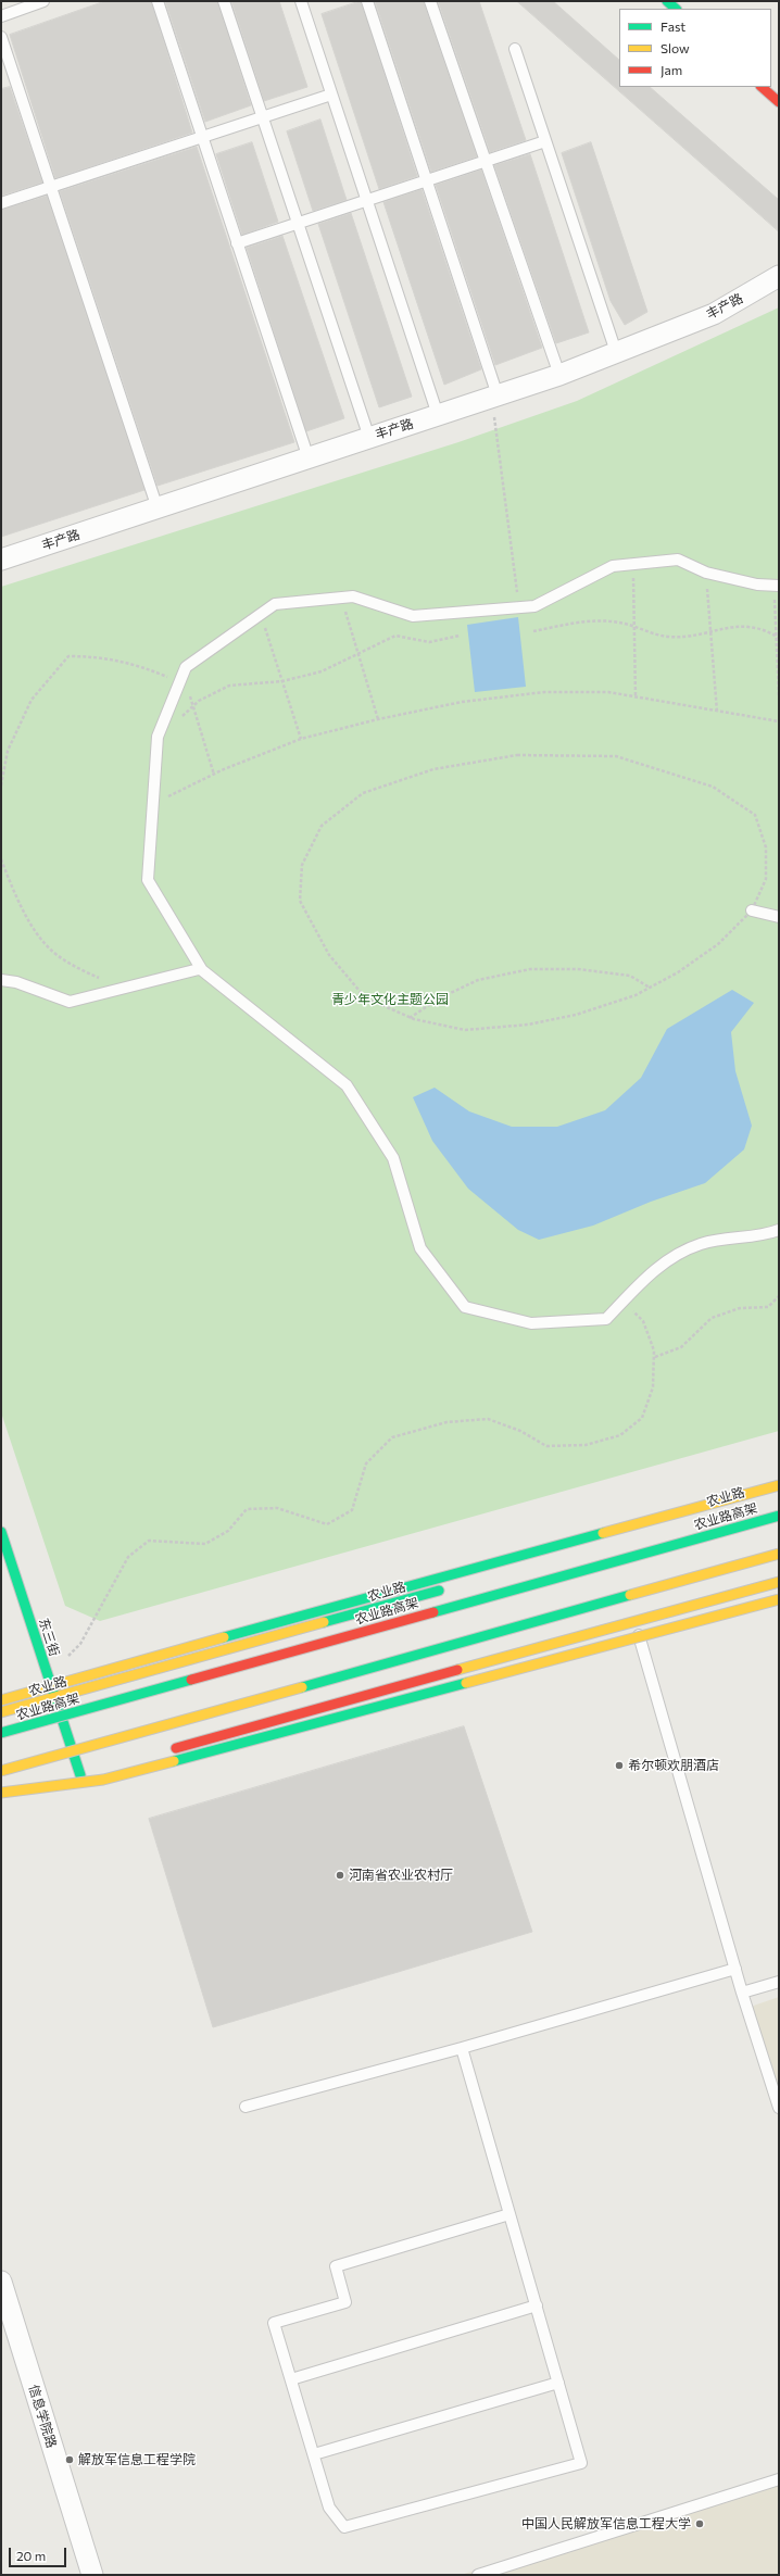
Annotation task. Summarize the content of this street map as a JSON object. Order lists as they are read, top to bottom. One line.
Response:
{"streets":{"main road":["农业路","农业路高架","东三街"],"street":["丰产路","信息学院路"]},"crossings":[["农业路","东三街"]],"parks":["青少年文化主题公园"],"places":["希尔顿欢朋酒店","河南省农业农村厅","解放军信息工程学院","中国人民解放军信息工程大学"],"legend":["Fast","Slow","Jam"],"scale_bar":"20 m"}
